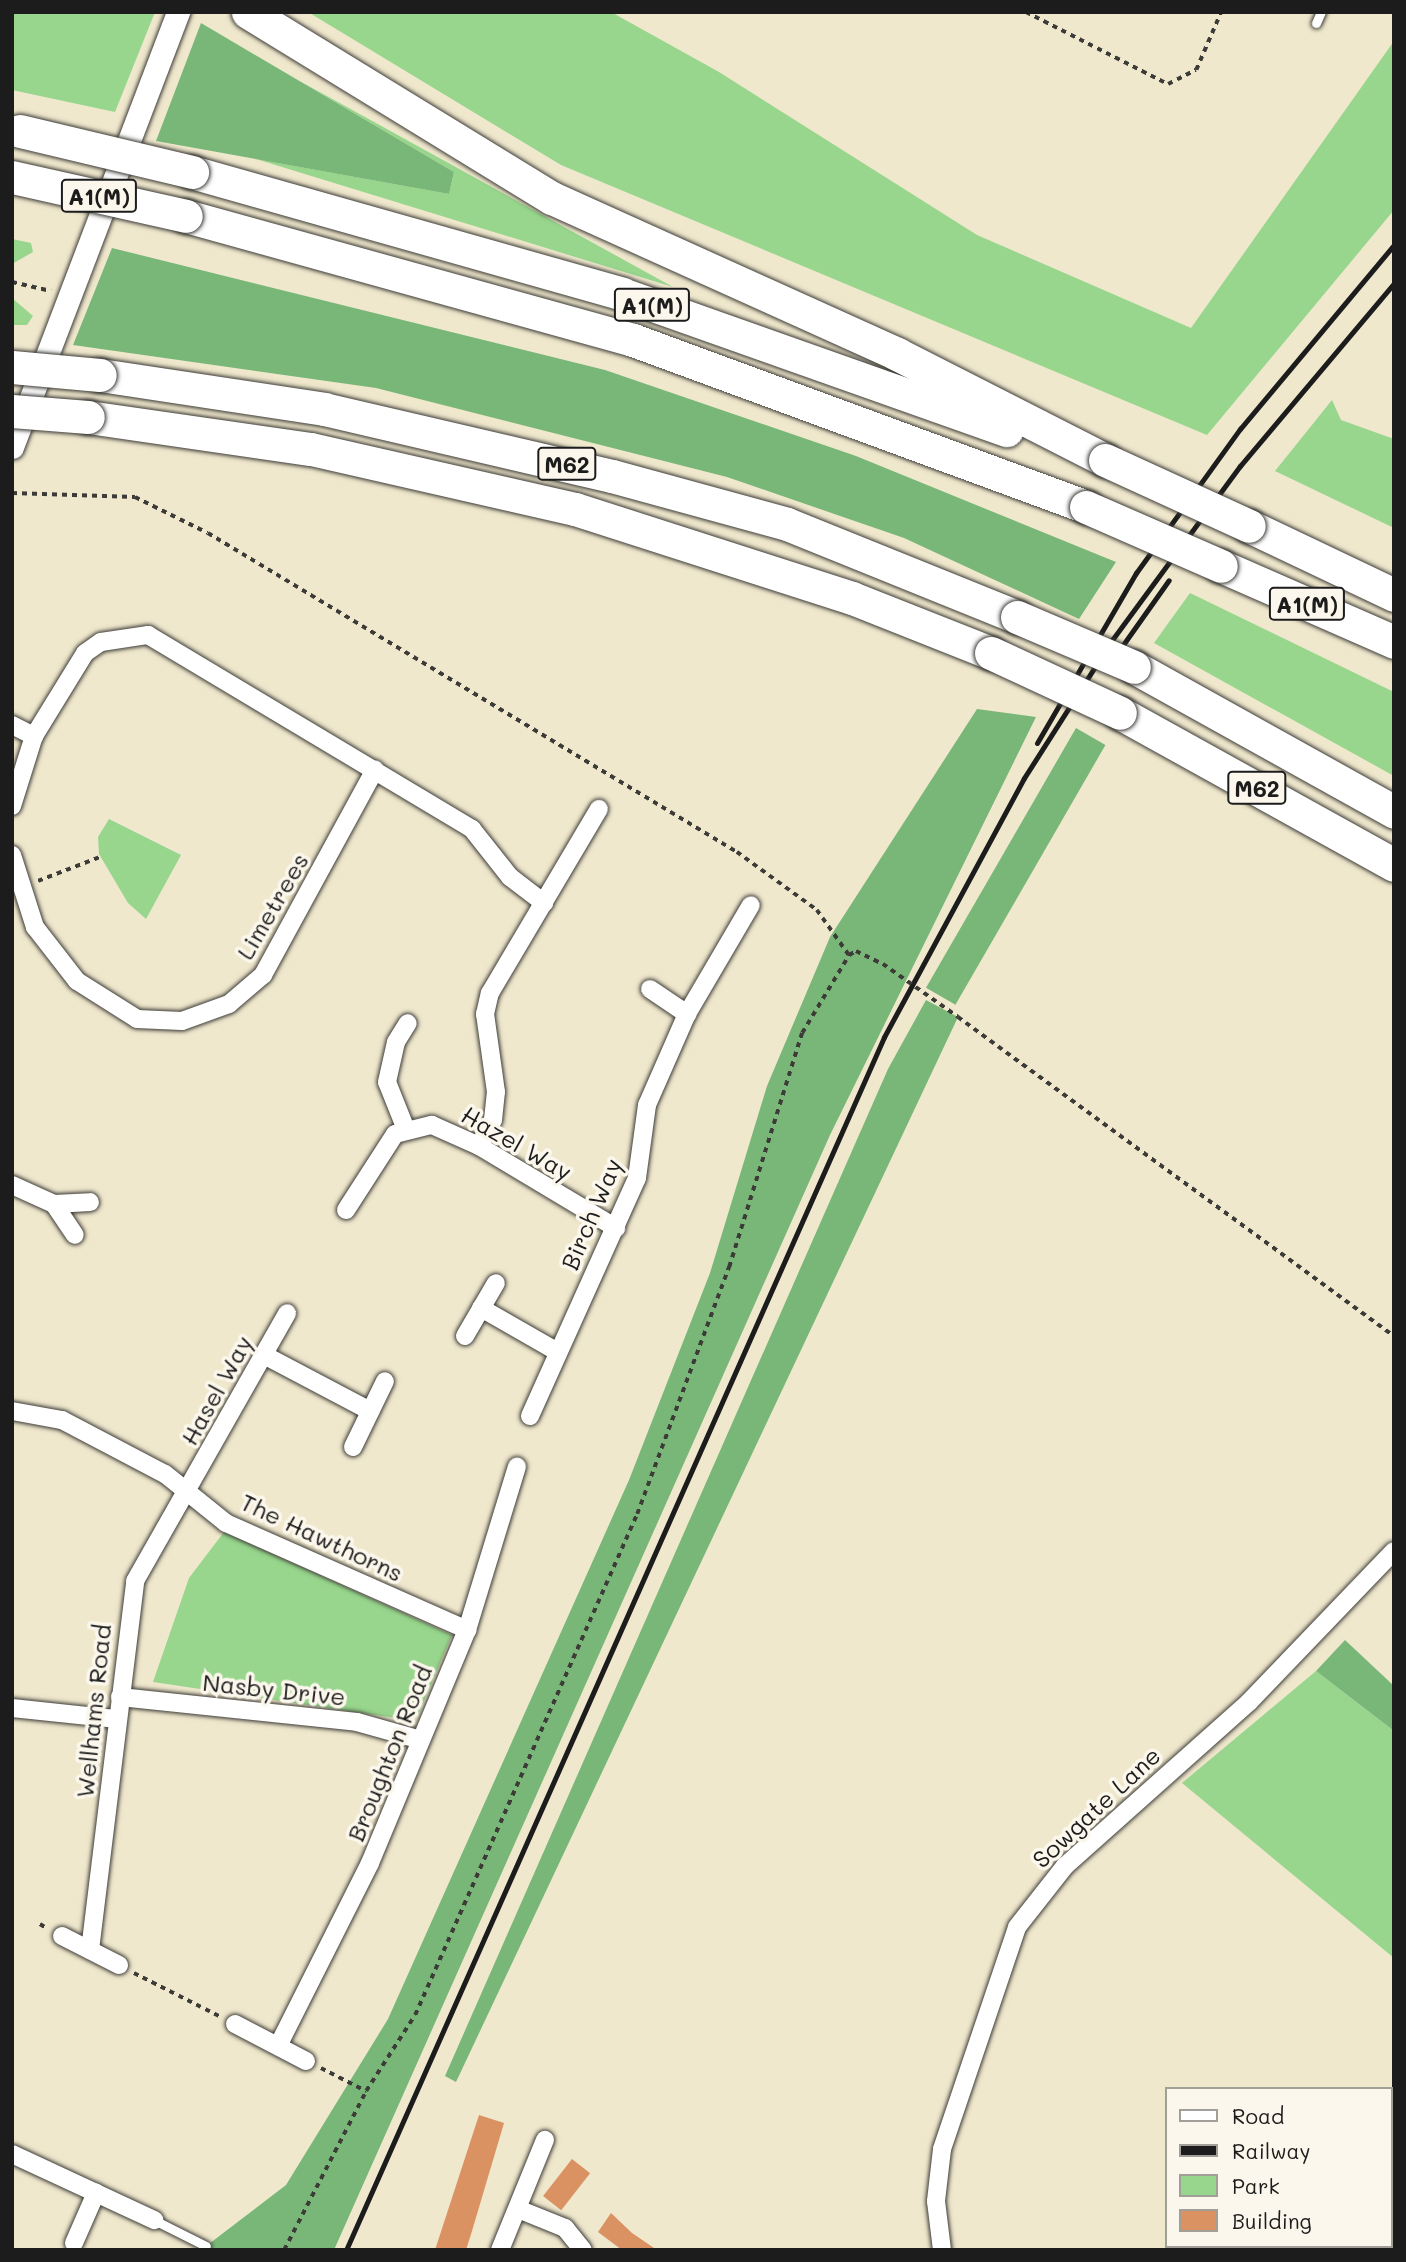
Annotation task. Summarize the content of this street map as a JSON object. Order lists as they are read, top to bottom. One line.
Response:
{"streets":{"highway":["A1(M)","M62"],"street":["Limetrees","Hazel Way","Birch Way","Hasel Way","The Hawthorns","Nasby Drive","Wellhams Road","Broughton Road","Sowgate Lane"]},"crossings":[["Hazel Way","Birch Way"],["Hasel Way","The Hawthorns"],["Hasel Way","Wellhams Road"],["The Hawthorns","Wellhams Road"],["The Hawthorns","Broughton Road"],["Nasby Drive","Wellhams Road"],["Nasby Drive","Broughton Road"]],"legend":["Road","Railway","Park","Building"]}
